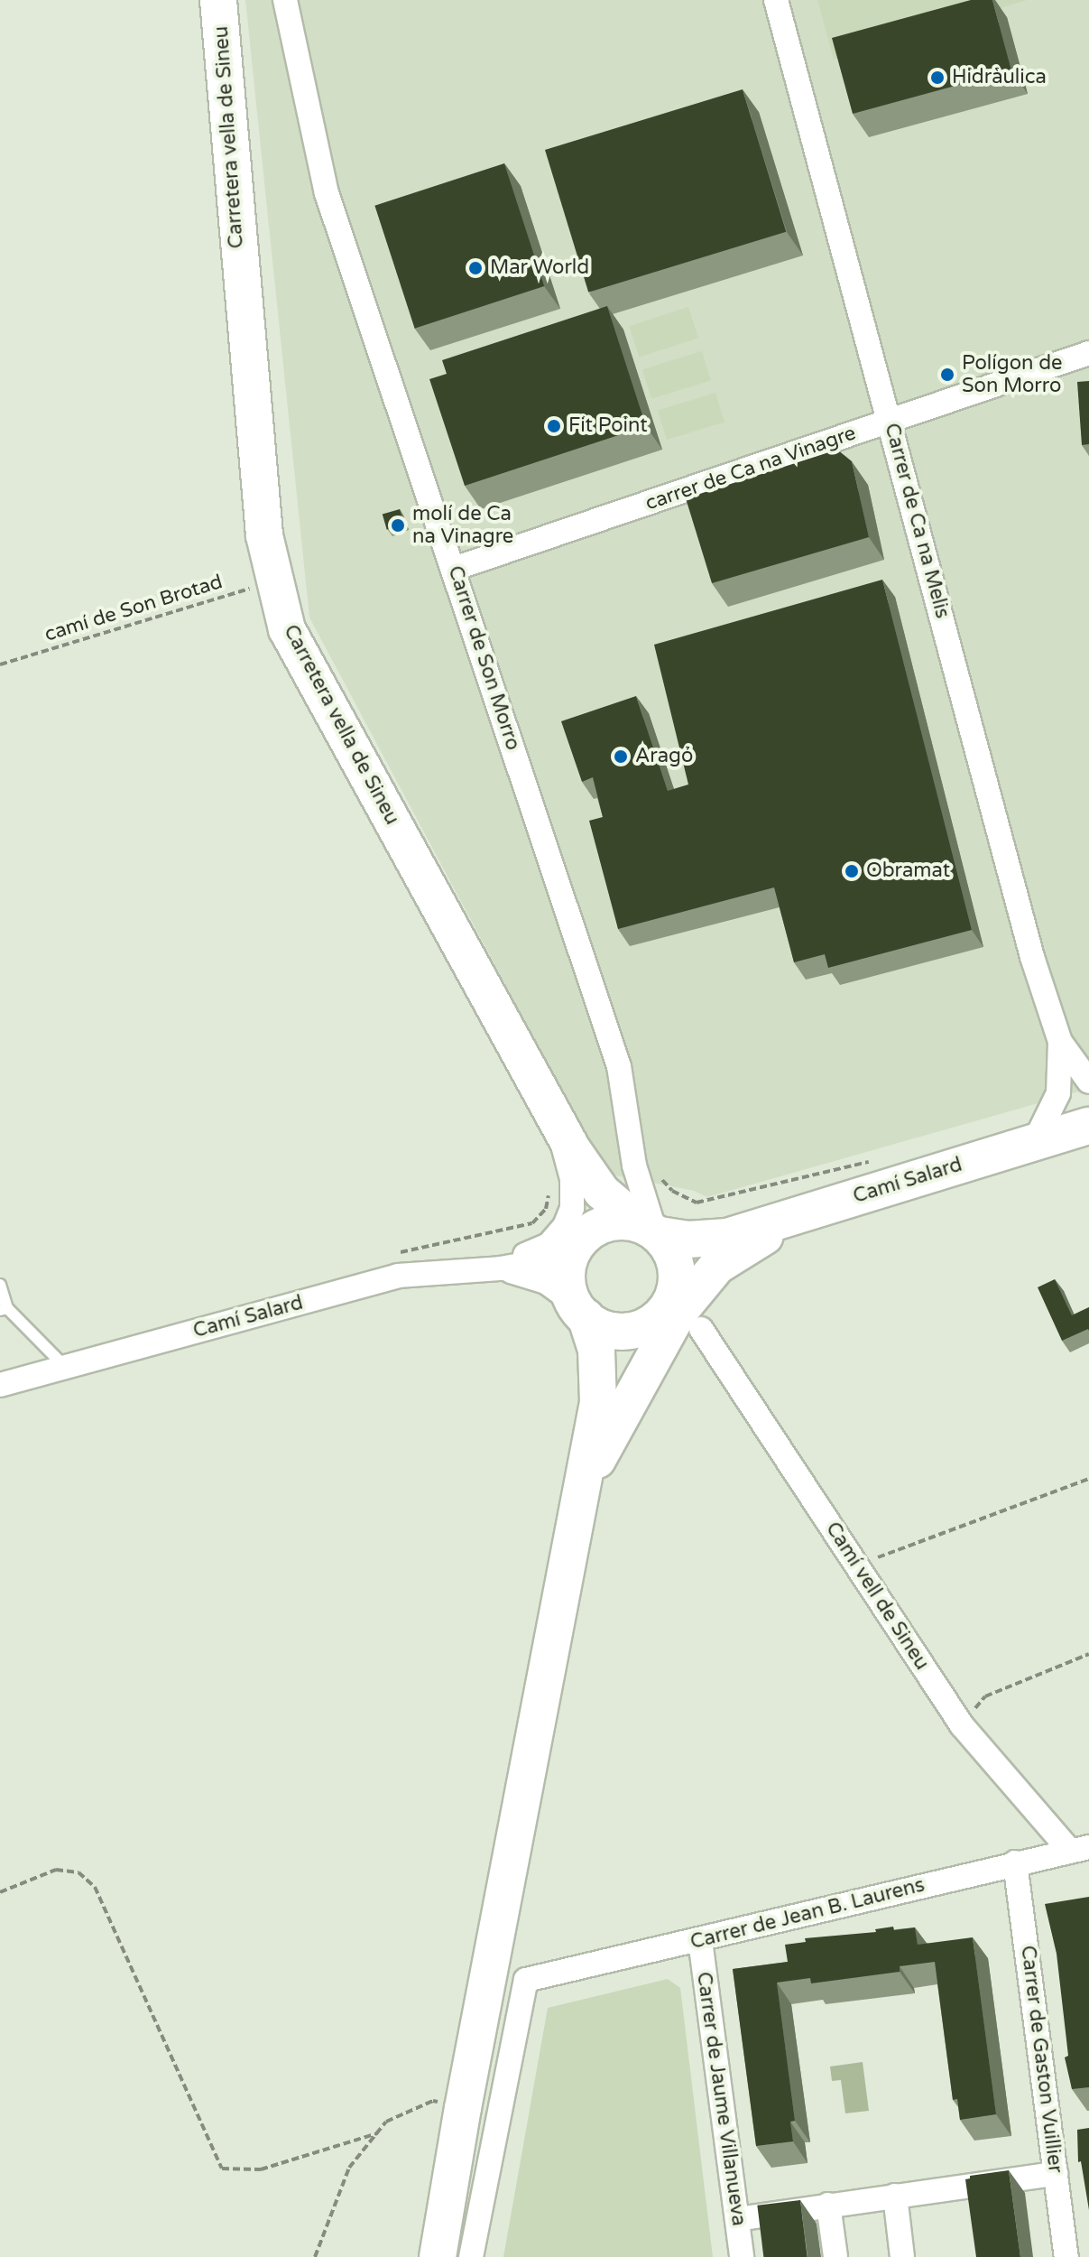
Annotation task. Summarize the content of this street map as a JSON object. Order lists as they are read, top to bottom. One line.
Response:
{"streets":{"main road":["Carretera vella de Sineu","Camí Salard"],"street":["carrer de Ca na Vinagre","Carrer de Ca na Melis","Carrer de Son Morro","Camí vell de Sineu","Carrer de Jean B. Laurens","Carrer de Gaston Vuillier","Carrer de Jaume Villanueva"],"path":["camí de Son Brotad"]},"crossings":[["Carretera vella de Sineu","camí de Son Brotad"],["Carretera vella de Sineu","Carrer de Son Morro"],["Carretera vella de Sineu","Camí Salard"],["carrer de Ca na Vinagre","Carrer de Ca na Melis"],["carrer de Ca na Vinagre","Carrer de Son Morro"],["Carrer de Ca na Melis","Camí Salard"],["Carrer de Son Morro","Camí Salard"],["Camí vell de Sineu","Carrer de Jean B. Laurens"],["Carrer de Jean B. Laurens","Carrer de Gaston Vuillier"],["Carrer de Jean B. Laurens","Carrer de Jaume Villanueva"]],"places":["Hidràulica","Mar World","Polígon de Son Morro","Fit Point","molí de Ca na Vinagre","Aragó","Obramat"]}
